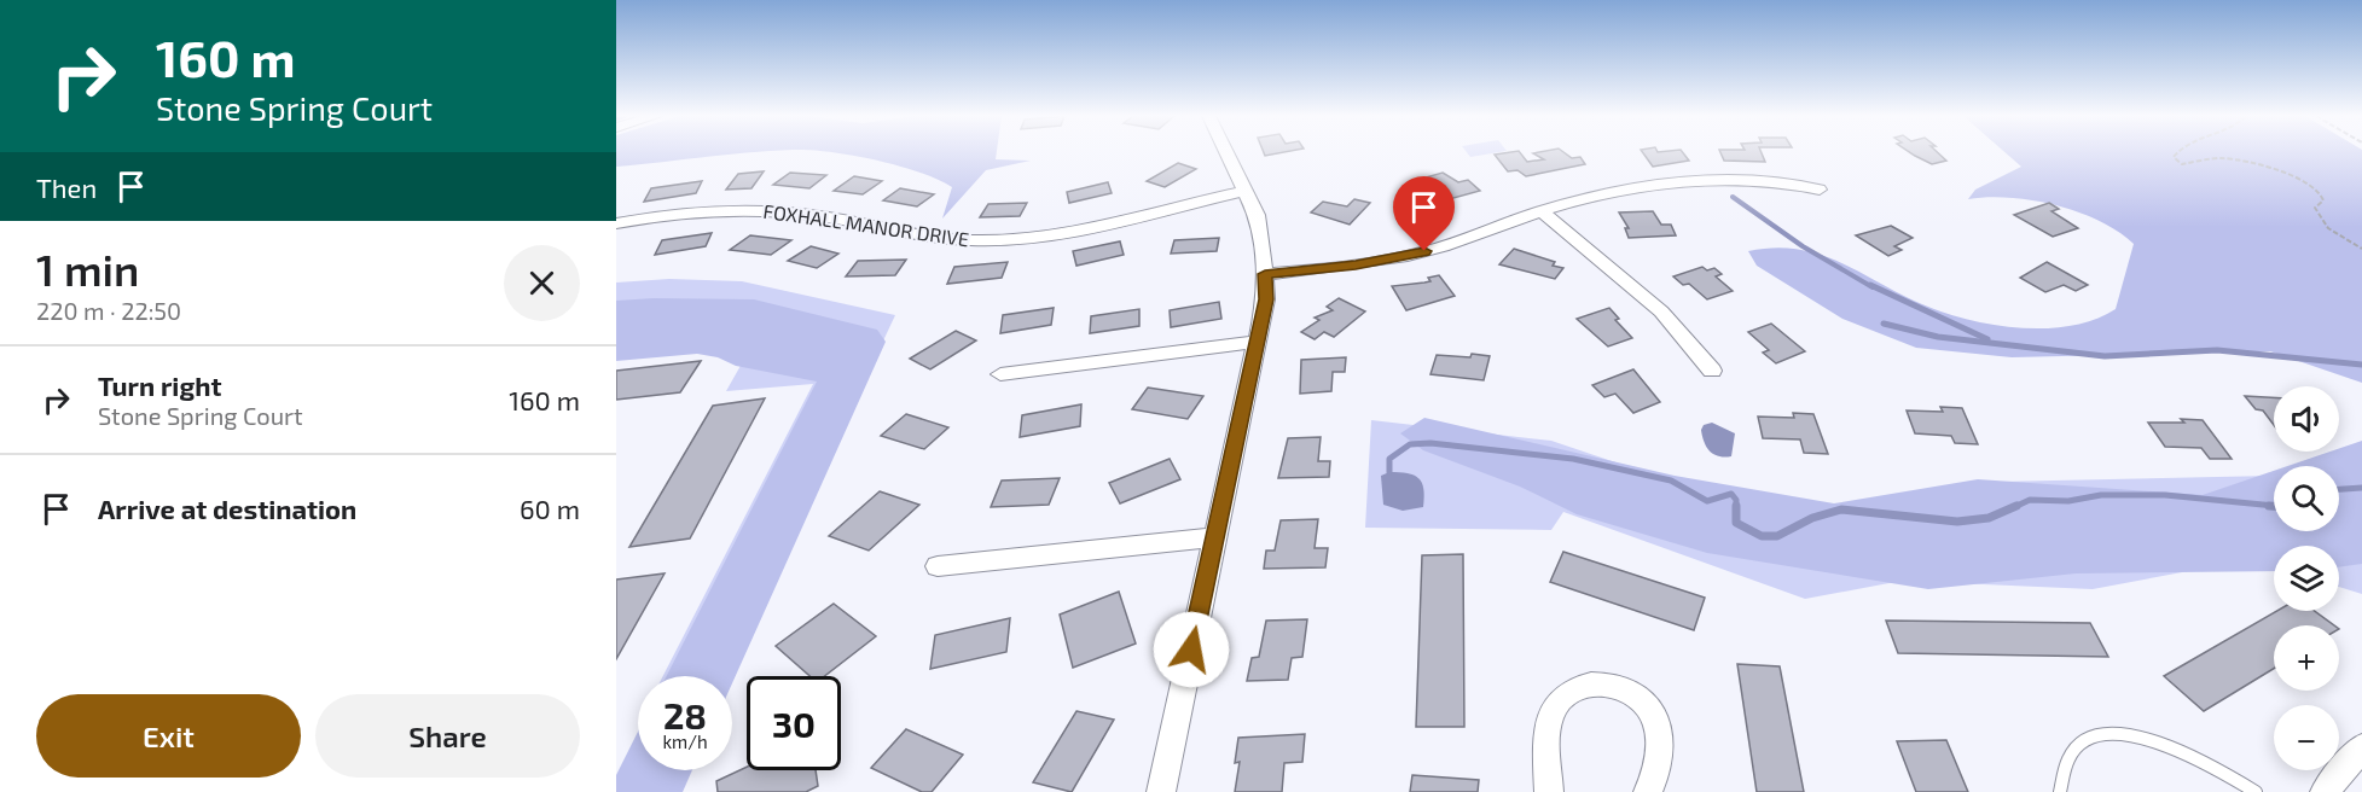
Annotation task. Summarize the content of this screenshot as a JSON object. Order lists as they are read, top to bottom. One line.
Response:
{"streets":{"street":["FOXHALL MANOR DRIVE"]},"page":{"turn":["160 m","Stone Spring Court"],"then":"Then","heading":["1 min","220 m · 22:50"],"list":[{"name":"Turn right","note":"Stone Spring Court","value":"160 m"},{"name":"Arrive at destination","value":"60 m"}],"map_buttons":["+","−"],"speed":"28 km/h","limit":"30","buttons":["Exit","Share"]}}
